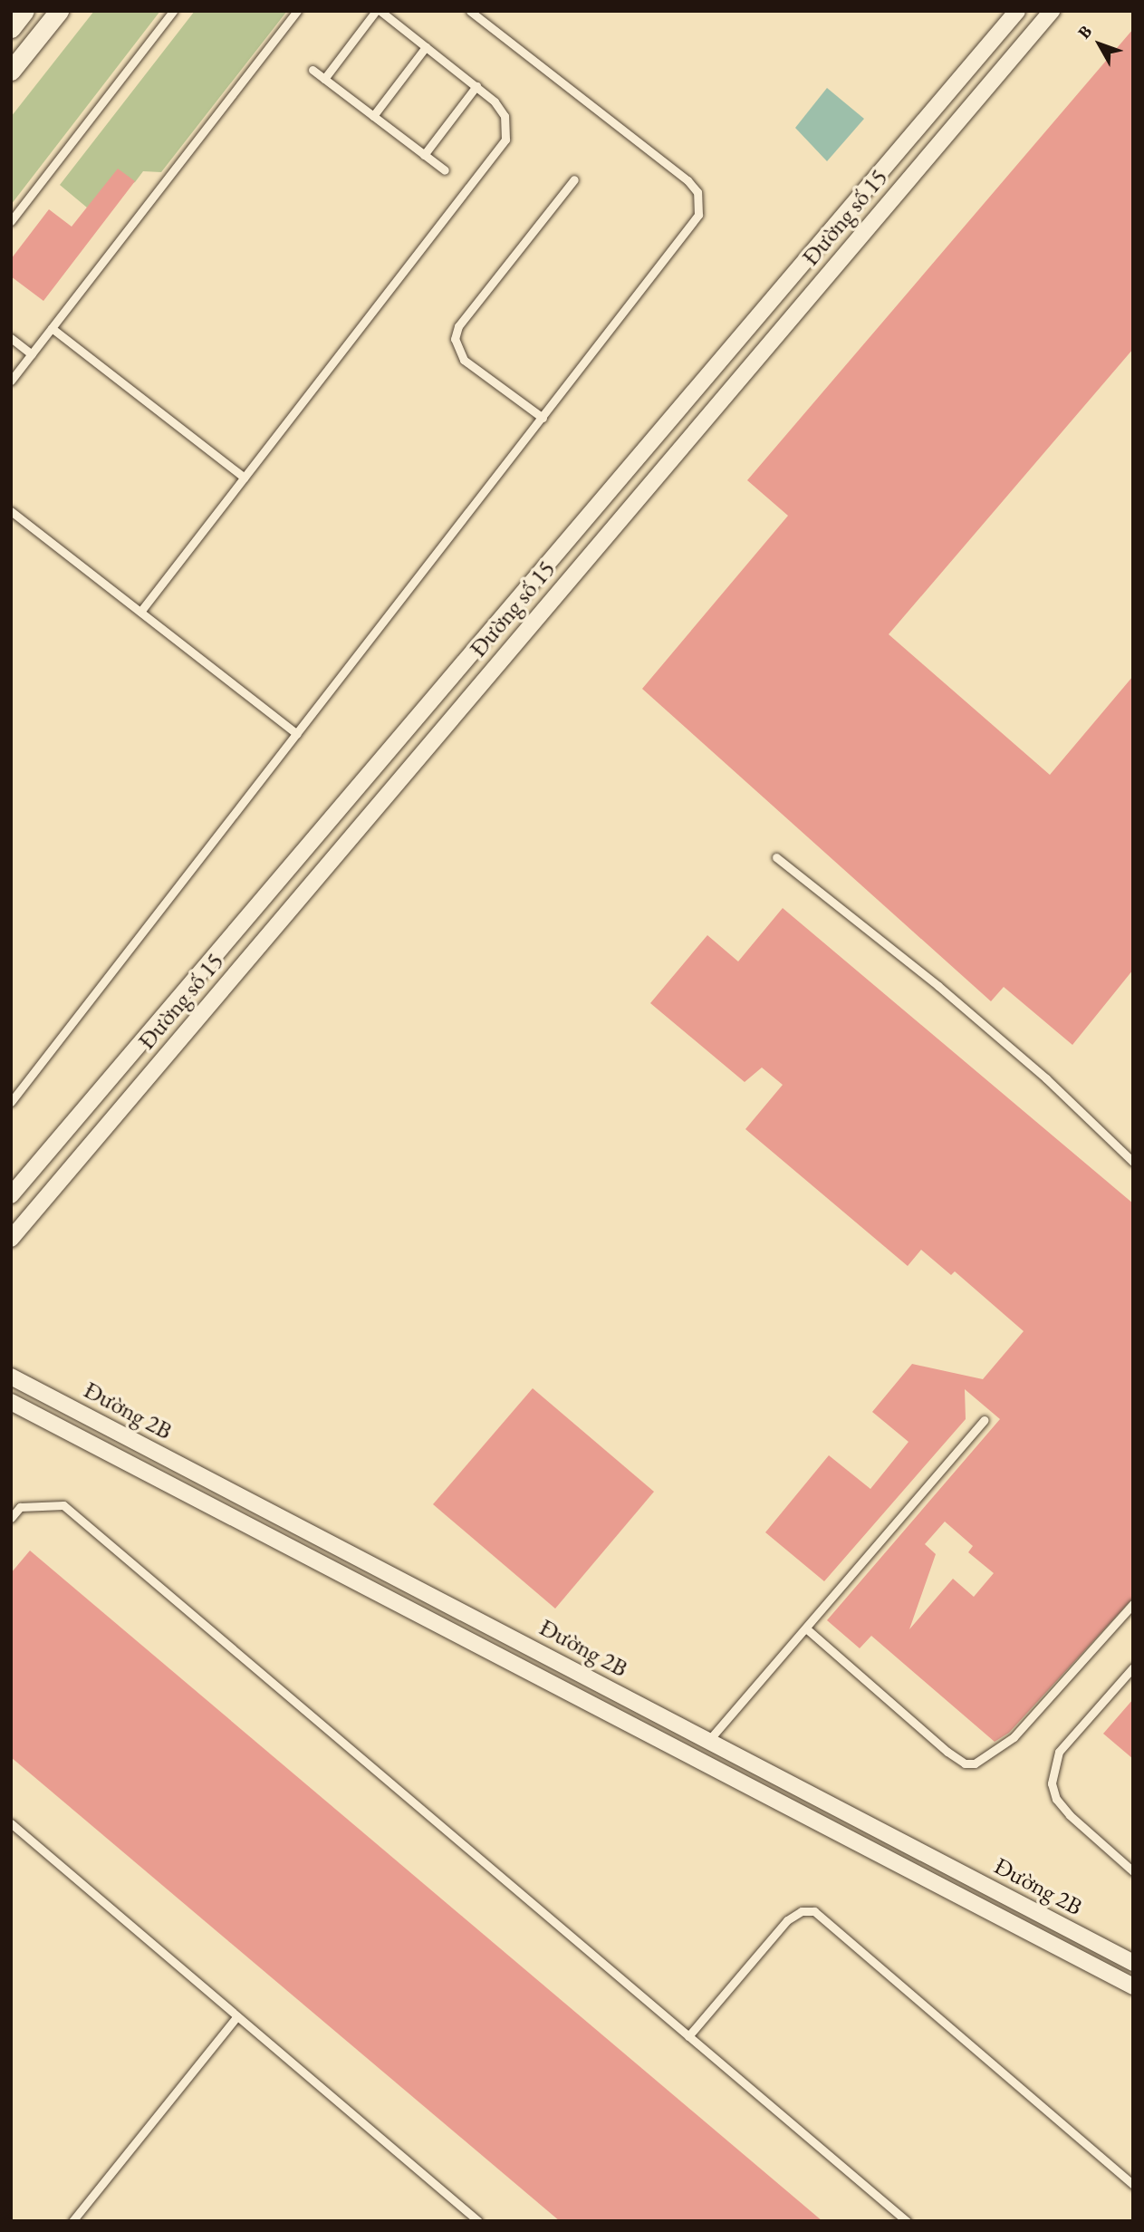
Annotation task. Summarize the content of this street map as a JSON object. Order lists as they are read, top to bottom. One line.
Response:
{"streets":{"street":["Đường số 15","Đường 2B"]},"north":"top left"}
